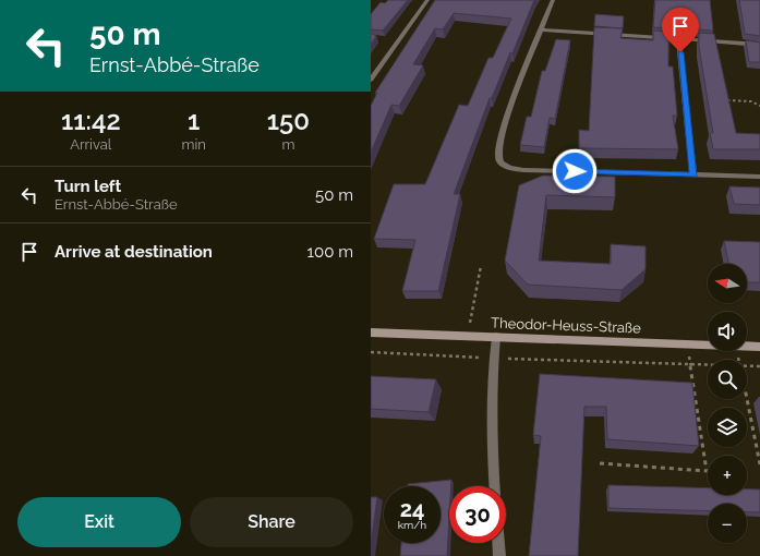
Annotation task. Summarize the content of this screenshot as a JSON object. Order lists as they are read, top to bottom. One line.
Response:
{"streets":{"main road":["Theodor-Heuss-Straße"]},"north":"left","page":{"turn":["50 m","Ernst-Abbé-Straße"],"eta":["11:42","Arrival","1","min","150","m"],"list":[{"name":"Turn left","note":"Ernst-Abbé-Straße","value":"50 m"},{"name":"Arrive at destination","value":"100 m"}],"map_buttons":["+","−"],"speed":"24 km/h","limit":"30","buttons":["Exit","Share"]}}
